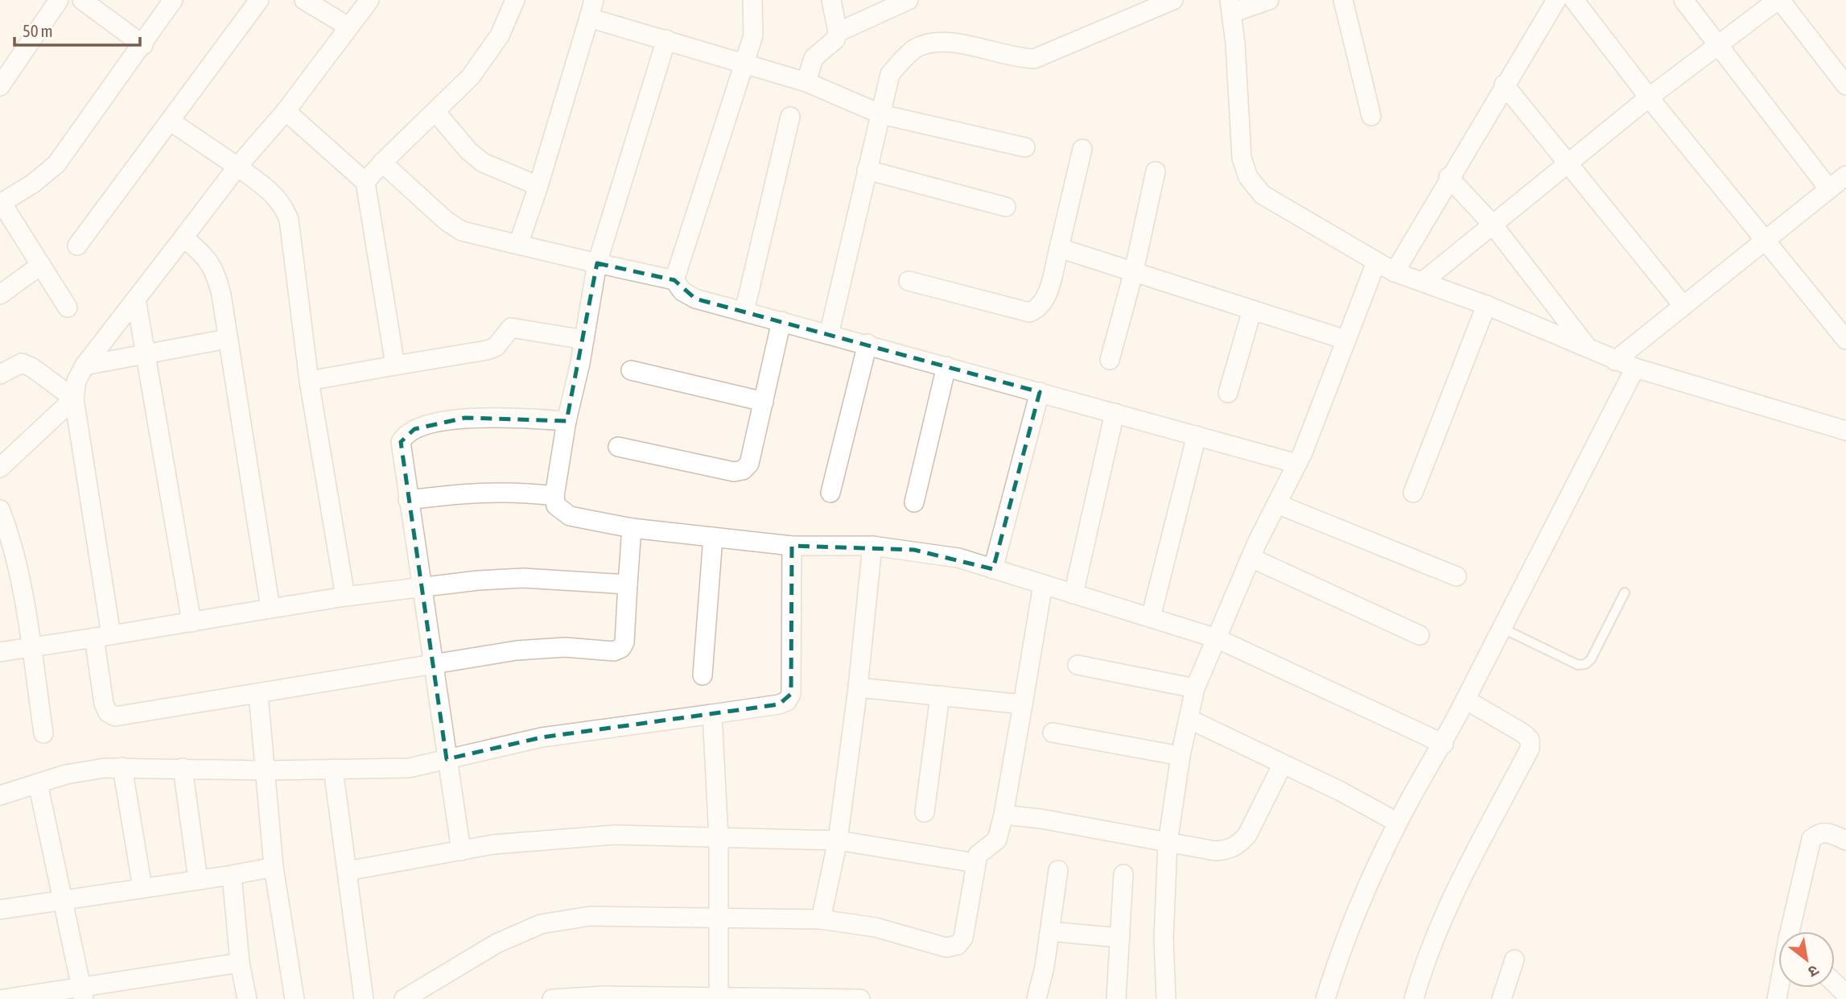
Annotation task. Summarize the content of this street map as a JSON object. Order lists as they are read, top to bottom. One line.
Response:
{"scale_bar":"50 m","north":"bottom right"}
